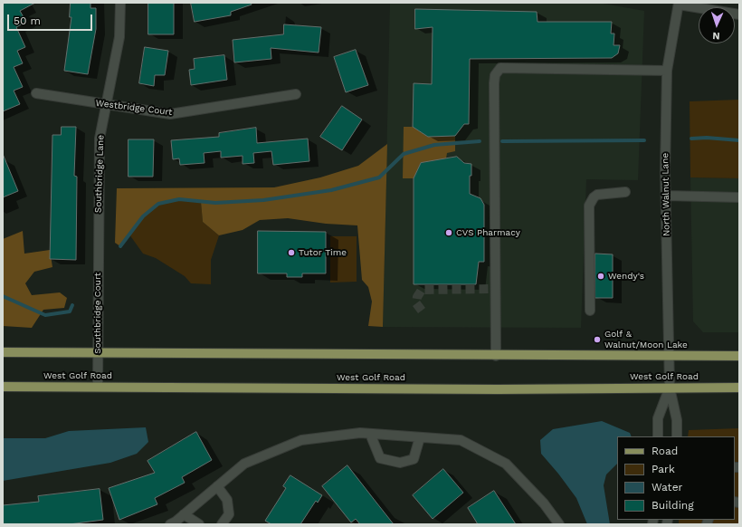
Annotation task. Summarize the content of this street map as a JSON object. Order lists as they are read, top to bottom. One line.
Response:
{"streets":{"main road":["West Golf Road"],"street":["Westbridge Court","Southbridge Lane","North Walnut Lane","Southbridge Court"]},"crossings":[["Westbridge Court","Southbridge Lane"],["Southbridge Lane","Southbridge Court"],["North Walnut Lane","West Golf Road"],["Southbridge Court","West Golf Road"]],"places":["CVS Pharmacy","Tutor Time","Wendy's","Golf & Walnut/Moon Lake"],"legend":["Road","Park","Water","Building"],"scale_bar":"50 m","north":"bottom"}
